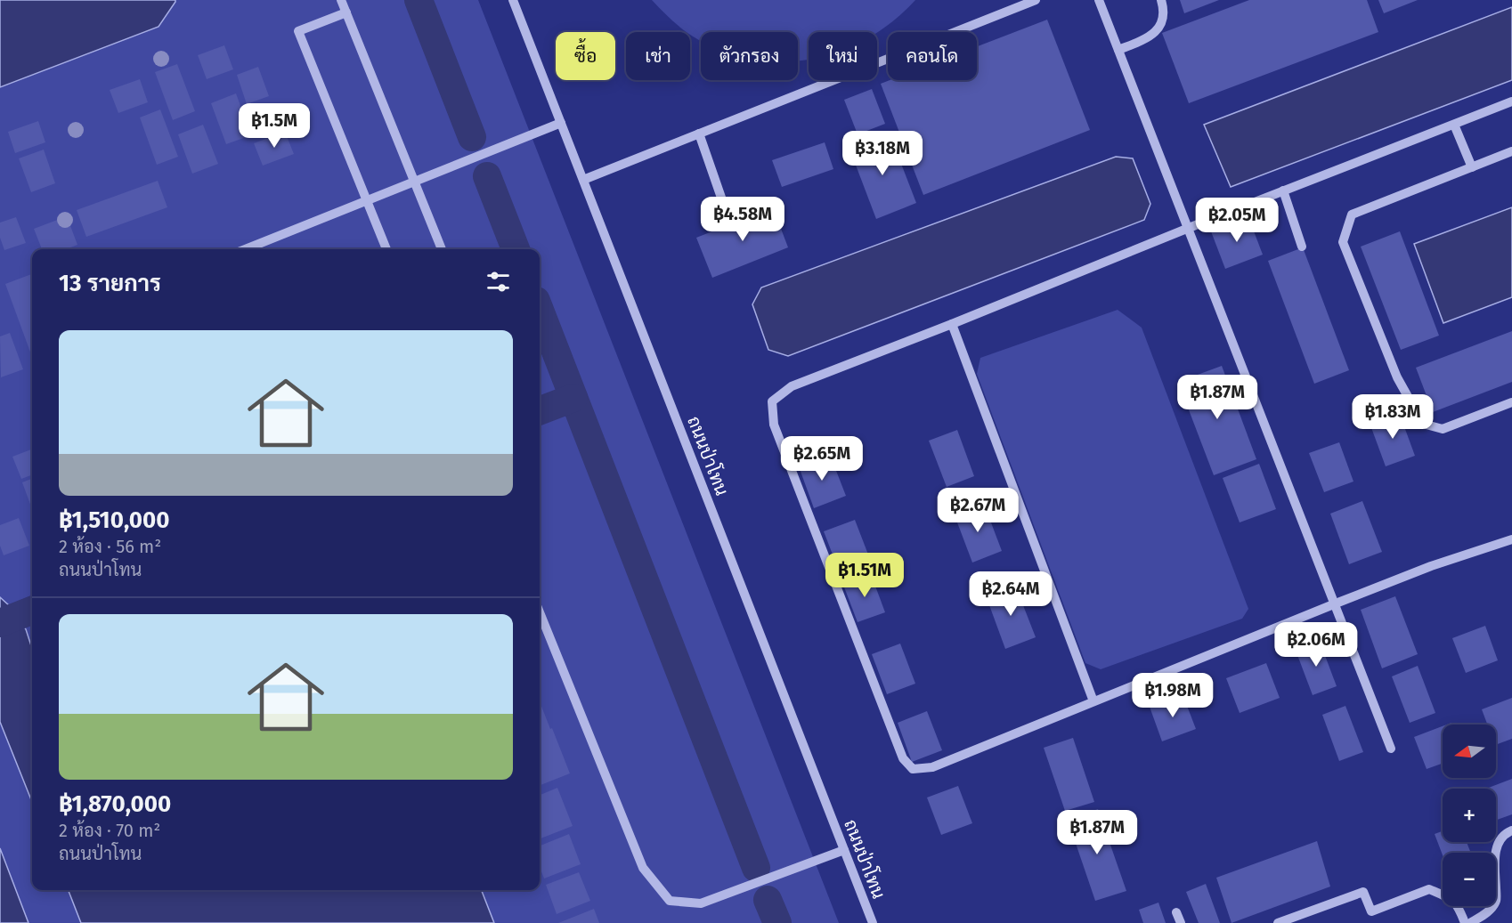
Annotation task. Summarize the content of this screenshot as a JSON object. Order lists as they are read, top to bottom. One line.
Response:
{"streets":{"street":["ถนนป่าโทน"]},"north":"left","page":{"chip":["ซื้อ","เช่า","ตัวกรอง","ใหม่","คอนโด"],"price":["฿1.5M","฿3.18M","฿4.58M","฿2.05M","฿1.87M","฿1.83M","฿2.65M","฿2.67M","฿1.51M","฿2.64M","฿2.06M","฿1.98M","฿1.87M"],"heading":"13 รายการ","list":[{"name":"฿1,510,000","note":"2 ห้อง · 56 m² · ถนนป่าโทน"},{"name":"฿1,870,000","note":"2 ห้อง · 70 m² · ถนนป่าโทน"}],"map_buttons":["+","−"]}}
